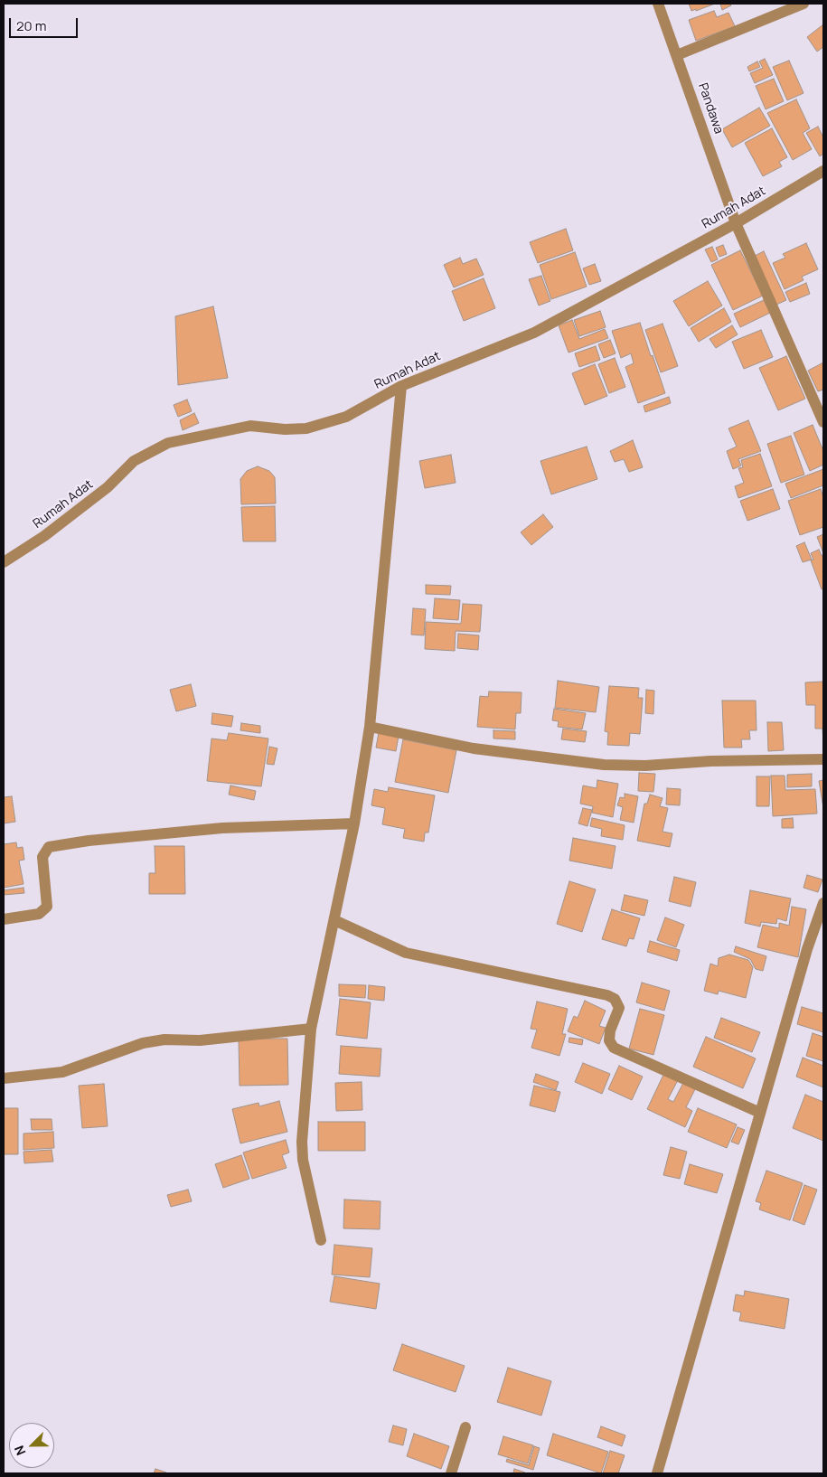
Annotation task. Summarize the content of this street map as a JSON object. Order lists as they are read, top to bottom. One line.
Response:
{"streets":{"street":["Pandawa","Rumah Adat"]},"crossings":[["Pandawa","Rumah Adat"]],"scale_bar":"20 m","north":"bottom left"}
